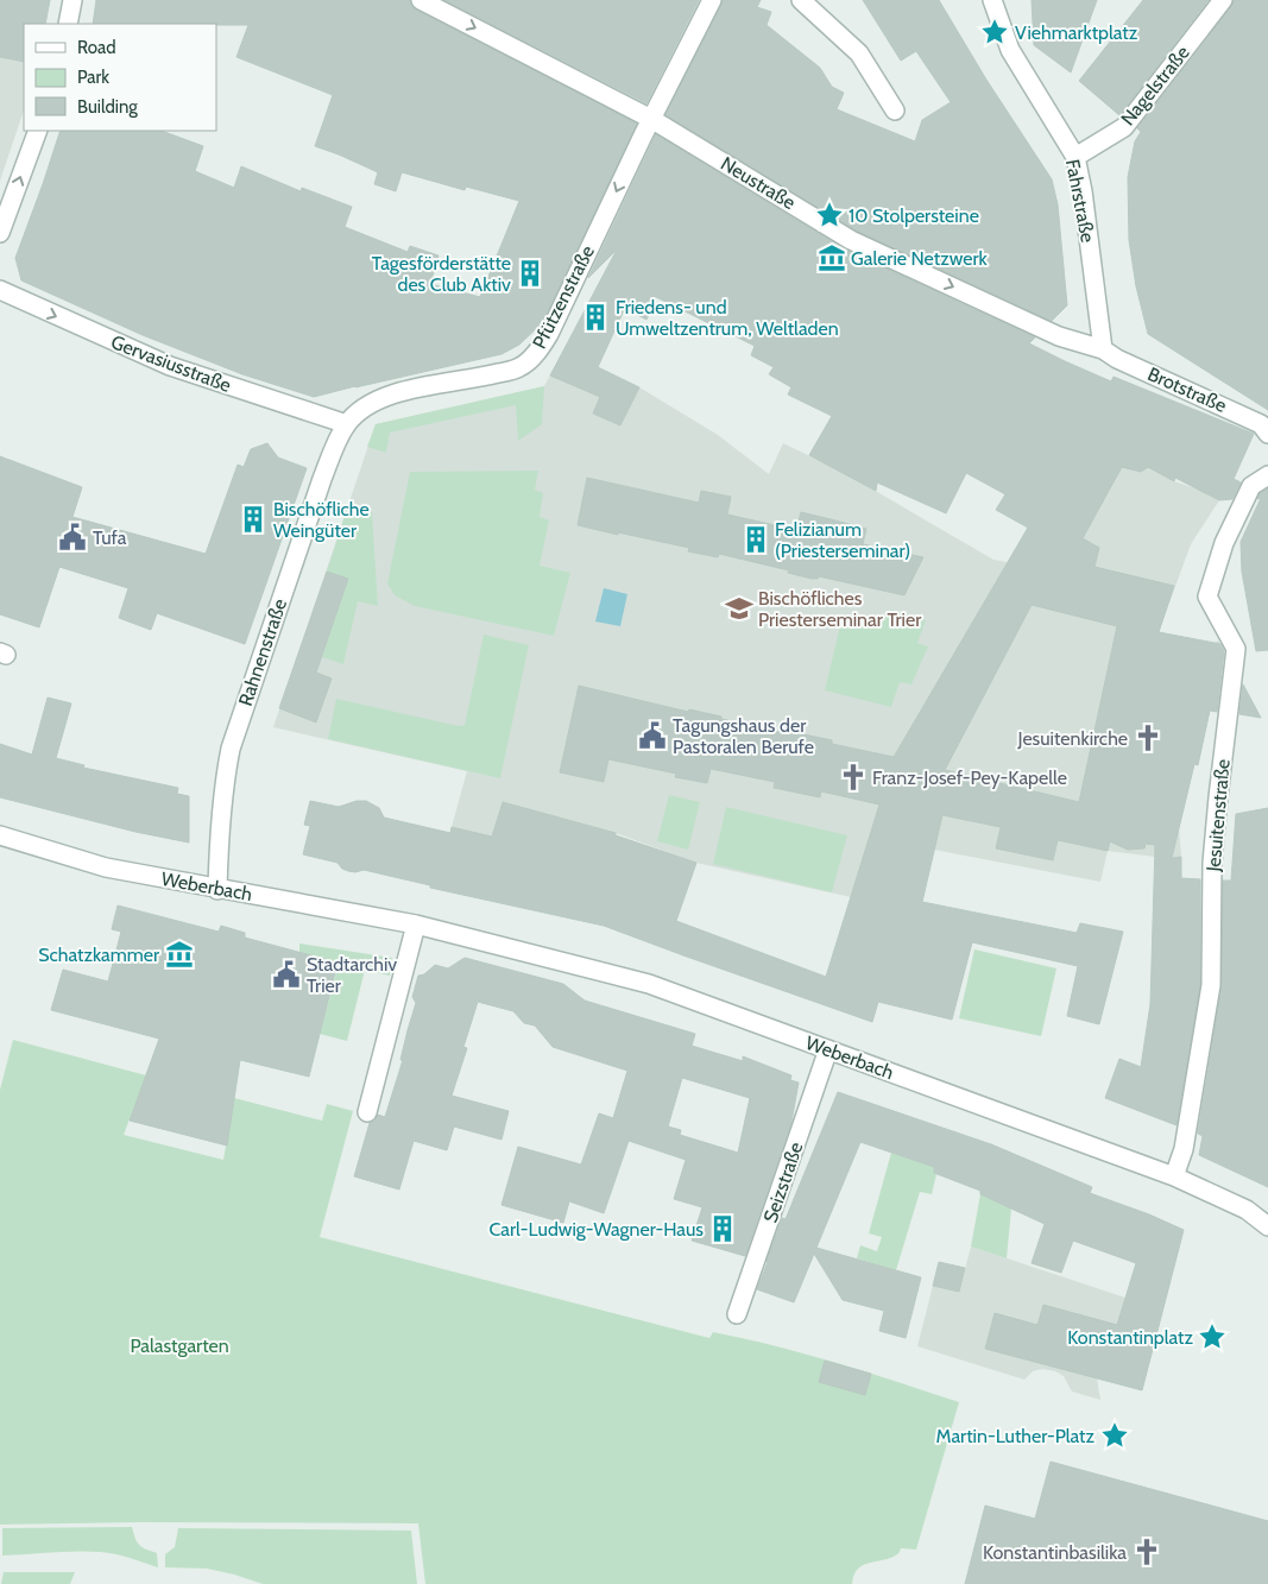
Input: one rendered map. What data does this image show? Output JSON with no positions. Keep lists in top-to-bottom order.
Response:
{
  "streets": {
    "street": [
      "Nagelstraße",
      "Neustraße",
      "Fahrstraße",
      "Pfützenstraße",
      "Gervasiusstraße",
      "Brotstraße",
      "Rahnenstraße",
      "Jesuitenstraße",
      "Weberbach",
      "Seizstraße"
    ]
  },
  "crossings": [
    ["Nagelstraße", "Fahrstraße"],
    ["Neustraße", "Fahrstraße"],
    ["Neustraße", "Pfützenstraße"],
    ["Neustraße", "Brotstraße"],
    ["Fahrstraße", "Brotstraße"],
    ["Pfützenstraße", "Gervasiusstraße"],
    ["Pfützenstraße", "Rahnenstraße"],
    ["Gervasiusstraße", "Rahnenstraße"],
    ["Rahnenstraße", "Weberbach"],
    ["Jesuitenstraße", "Weberbach"],
    ["Weberbach", "Seizstraße"]
  ],
  "one_way": ["Neustraße", "Pfützenstraße", "Gervasiusstraße"],
  "parks": ["Palastgarten"],
  "places": {
    "place": [
      "Viehmarktplatz",
      "10 Stolpersteine",
      "Konstantinplatz",
      "Martin-Luther-Platz"
    ],
    "museum": ["Galerie Netzwerk", "Schatzkammer"],
    "building": [
      "Tagesförderstätte des Club Aktiv",
      "Friedens- und Umweltzentrum, Weltladen",
      "Bischöfliche Weingüter",
      "Felizianum (Priesterseminar)",
      "Carl-Ludwig-Wagner-Haus"
    ],
    "public building": ["Tufa", "Tagungshaus der Pastoralen Berufe", "Stadtarchiv Trier"],
    "school or university": ["Bischöfliches Priesterseminar Trier"],
    "church": ["Jesuitenkirche", "Franz-Josef-Pey-Kapelle", "Konstantinbasilika"]
  },
  "legend": ["Road", "Park", "Building"]
}
